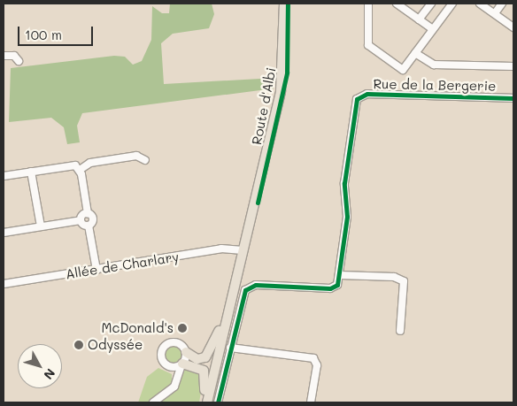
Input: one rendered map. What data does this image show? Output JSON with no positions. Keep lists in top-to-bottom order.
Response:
{
  "streets": {
    "main road": ["Route d'Albi"],
    "street": ["Rue de la Bergerie", "Allée de Charlary"]
  },
  "crossings": [
    ["Route d'Albi", "Allée de Charlary"]
  ],
  "places": ["McDonald's", "Odyssée"],
  "scale_bar": "100 m",
  "north": "bottom right"
}
